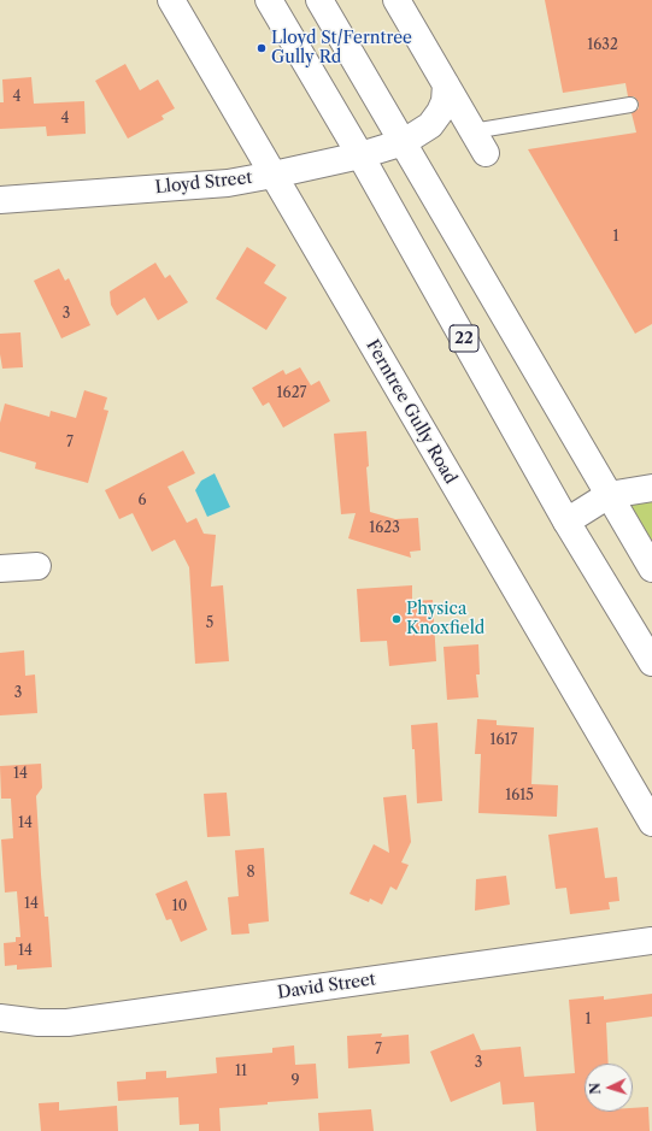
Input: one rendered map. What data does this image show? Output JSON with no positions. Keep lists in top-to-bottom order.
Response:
{
  "streets": {
    "street": [
      "Lloyd Street",
      "22",
      "Ferntree Gully Road",
      "David Street"
    ]
  },
  "crossings": [
    ["Lloyd Street", "22"],
    ["Lloyd Street", "Ferntree Gully Road"]
  ],
  "places": ["Lloyd St/Ferntree Gully Rd", "Physica Knoxfield"],
  "house_numbers": [
    "1632",
    "4",
    "4",
    "1",
    "3",
    "1627",
    "7",
    "6",
    "1623",
    "5",
    "3",
    "1617",
    "14",
    "1615",
    "14",
    "8",
    "14",
    "10",
    "14",
    "1",
    "7",
    "3",
    "11",
    "9"
  ],
  "north": "left"
}
